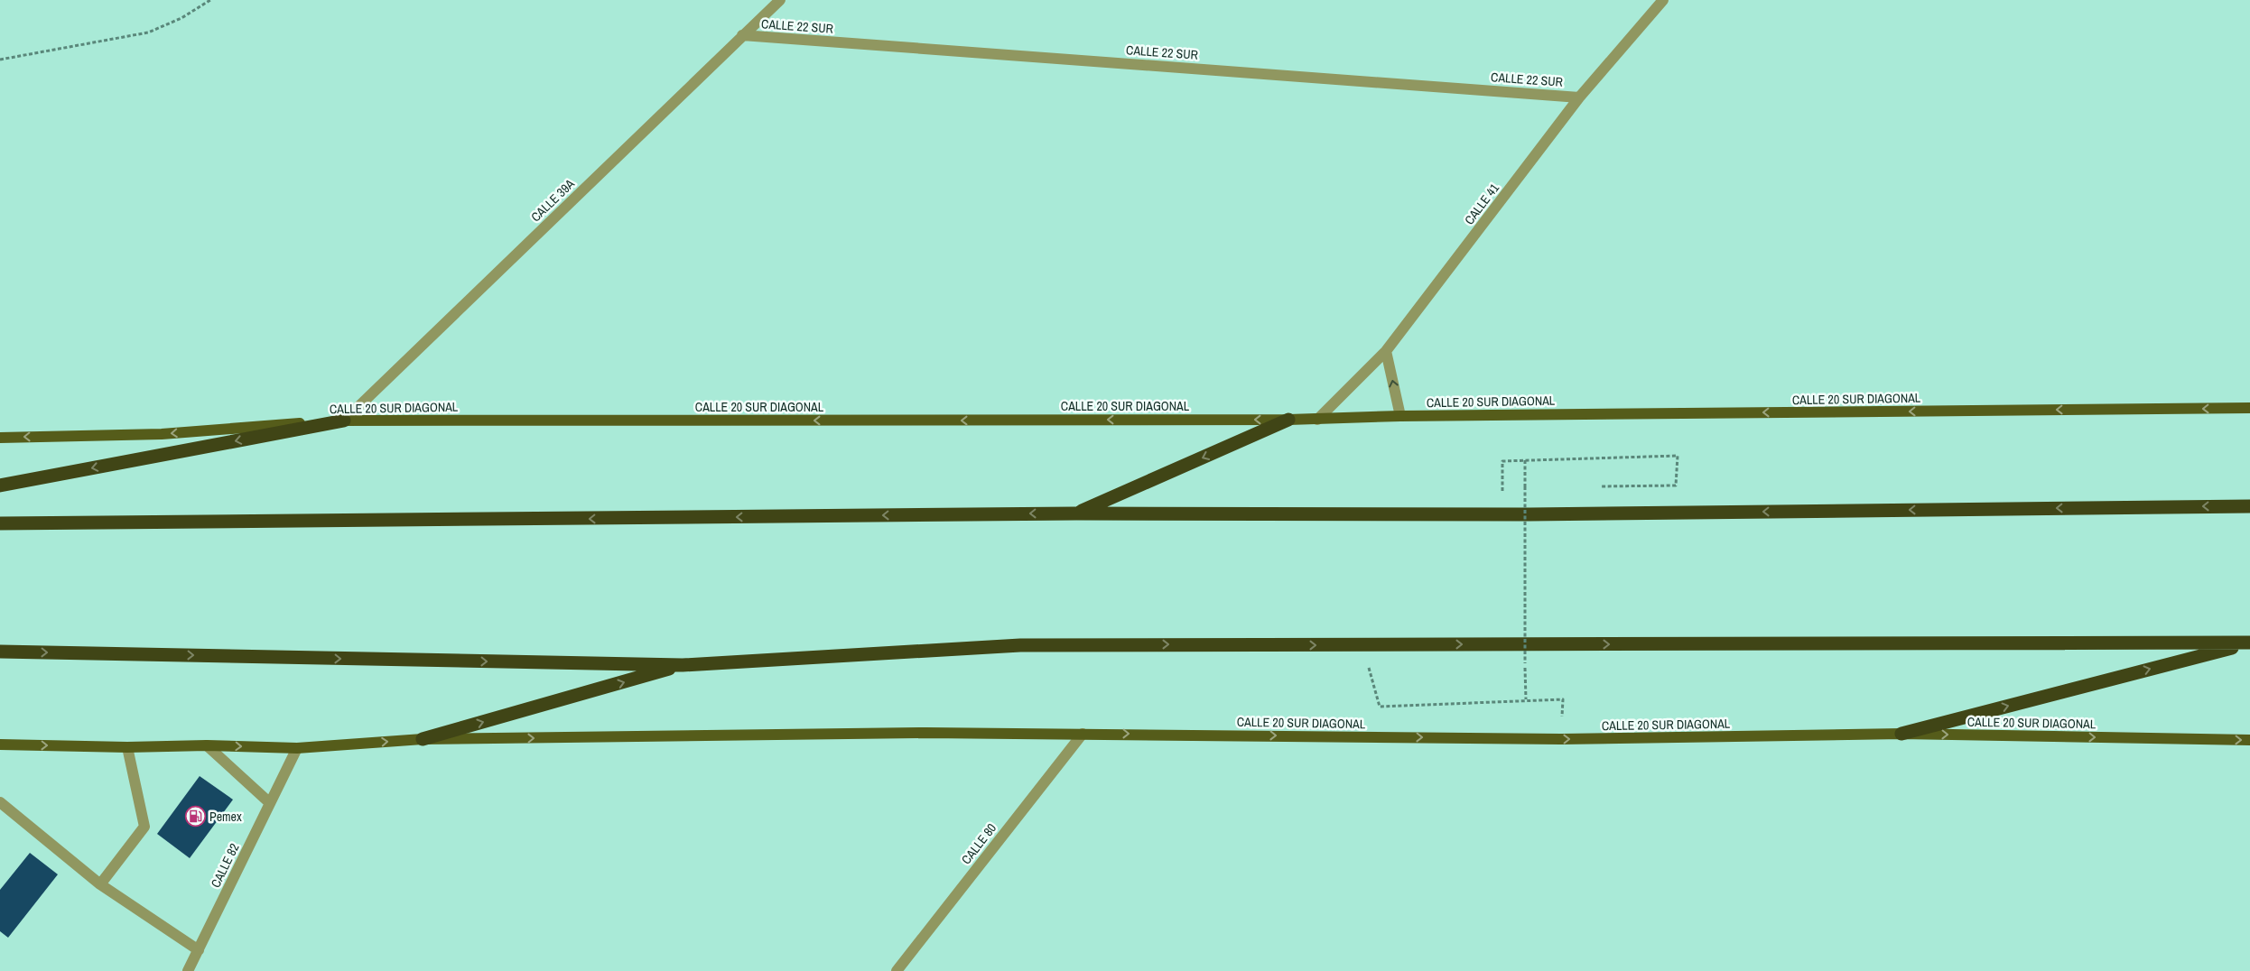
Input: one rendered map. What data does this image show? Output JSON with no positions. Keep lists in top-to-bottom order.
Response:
{
  "streets": {
    "main road": ["CALLE 20 SUR DIAGONAL"],
    "street": [
      "CALLE 22 SUR",
      "CALLE 39A",
      "CALLE 41",
      "CALLE 80",
      "CALLE 82"
    ]
  },
  "crossings": [
    ["CALLE 22 SUR", "CALLE 39A"],
    ["CALLE 22 SUR", "CALLE 41"],
    ["CALLE 39A", "CALLE 20 SUR DIAGONAL"],
    ["CALLE 41", "CALLE 20 SUR DIAGONAL"],
    ["CALLE 20 SUR DIAGONAL", "CALLE 80"],
    ["CALLE 20 SUR DIAGONAL", "CALLE 82"]
  ],
  "places": {
    "fuel station": ["Pemex"]
  }
}
